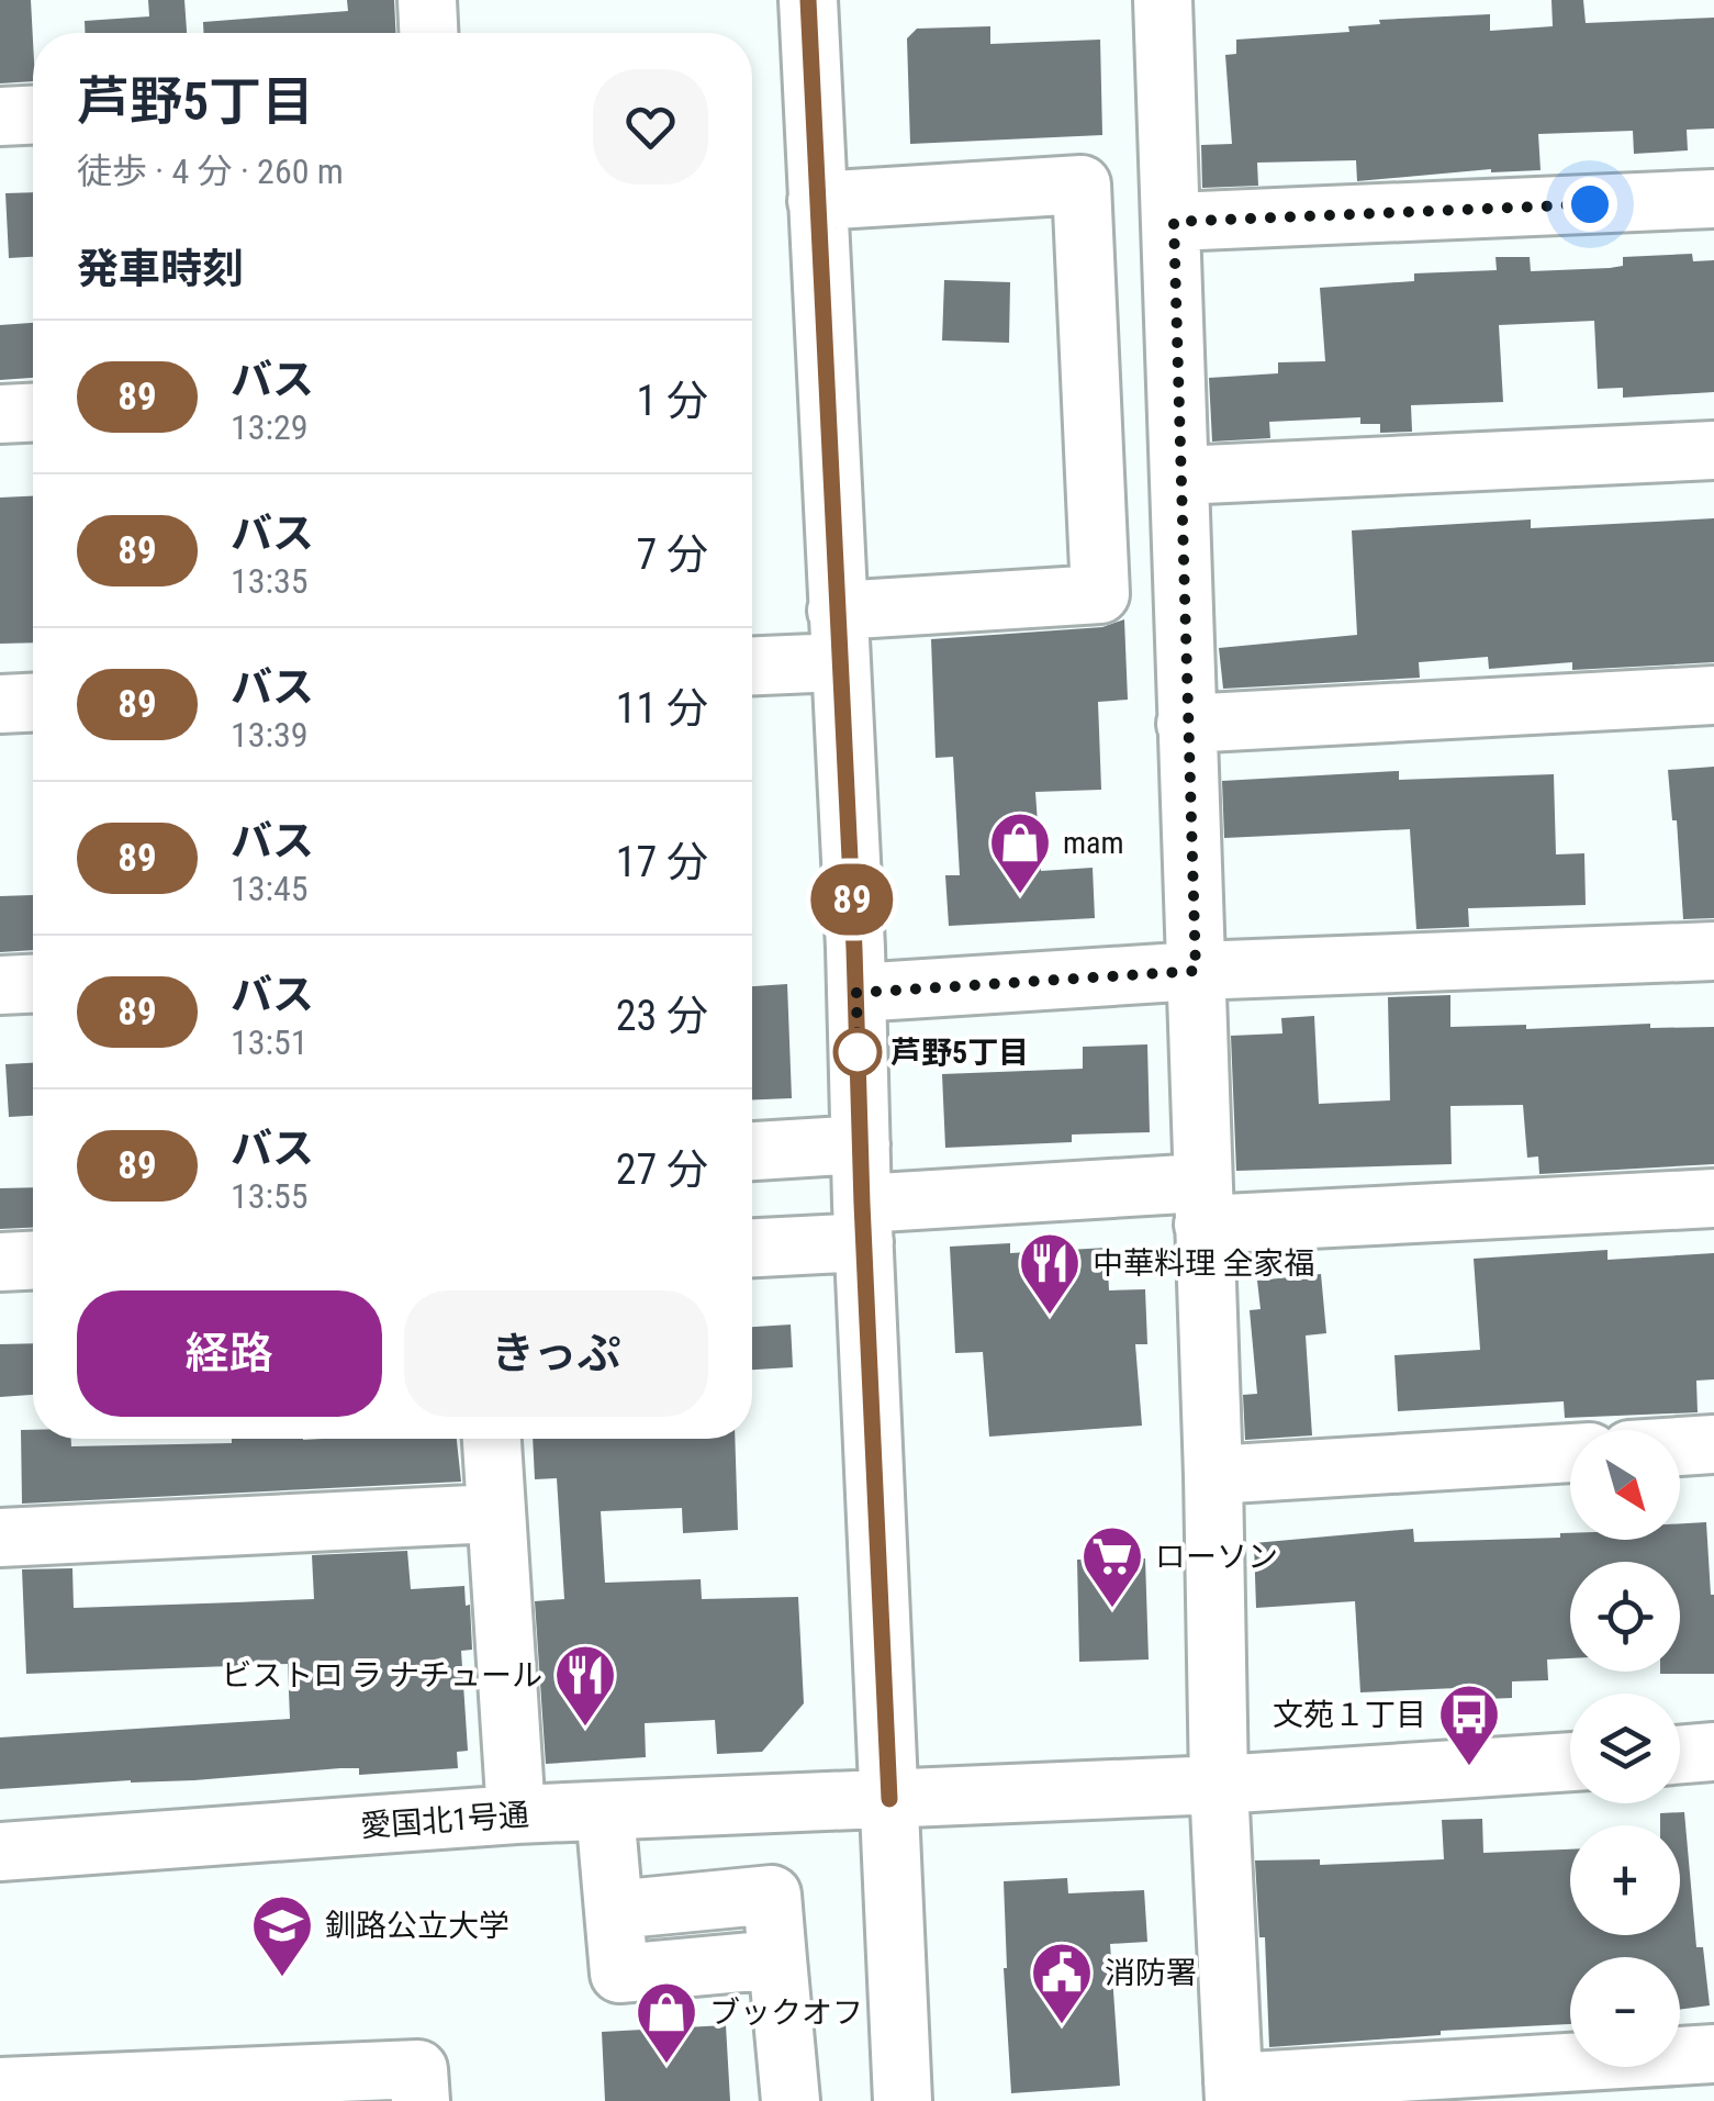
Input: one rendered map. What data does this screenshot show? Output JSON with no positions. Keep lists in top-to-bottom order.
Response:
{
  "streets": {
    "street": ["愛国北1号通"]
  },
  "places": {
    "shop": ["mam", "ブックオフ"],
    "other": ["芦野5丁目"],
    "restaurant": ["中華料理 全家福", "ビストロ ラ ナチュール"],
    "supermarket": ["ローソン"],
    "bus stop": ["文苑１丁目"],
    "school or university": ["釧路公立大学"],
    "public building": ["消防署"]
  },
  "lines": ["bus line 89"],
  "north": "bottom right",
  "page": {
    "on_map": "89",
    "heading": [
      ["芦野5丁目", "徒歩 · 4 分 · 260 m"],
      "発車時刻"
    ],
    "list": [
      {
        "mark": "89",
        "name": "バス",
        "note": "13:29",
        "value": "1 分"
      },
      {
        "mark": "89",
        "name": "バス",
        "note": "13:35",
        "value": "7 分"
      },
      {
        "mark": "89",
        "name": "バス",
        "note": "13:39",
        "value": "11 分"
      },
      {
        "mark": "89",
        "name": "バス",
        "note": "13:45",
        "value": "17 分"
      },
      {
        "mark": "89",
        "name": "バス",
        "note": "13:51",
        "value": "23 分"
      },
      {
        "mark": "89",
        "name": "バス",
        "note": "13:55",
        "value": "27 分"
      }
    ],
    "buttons": ["経路", "きっぷ"],
    "map_buttons": ["+", "−"]
  }
}
